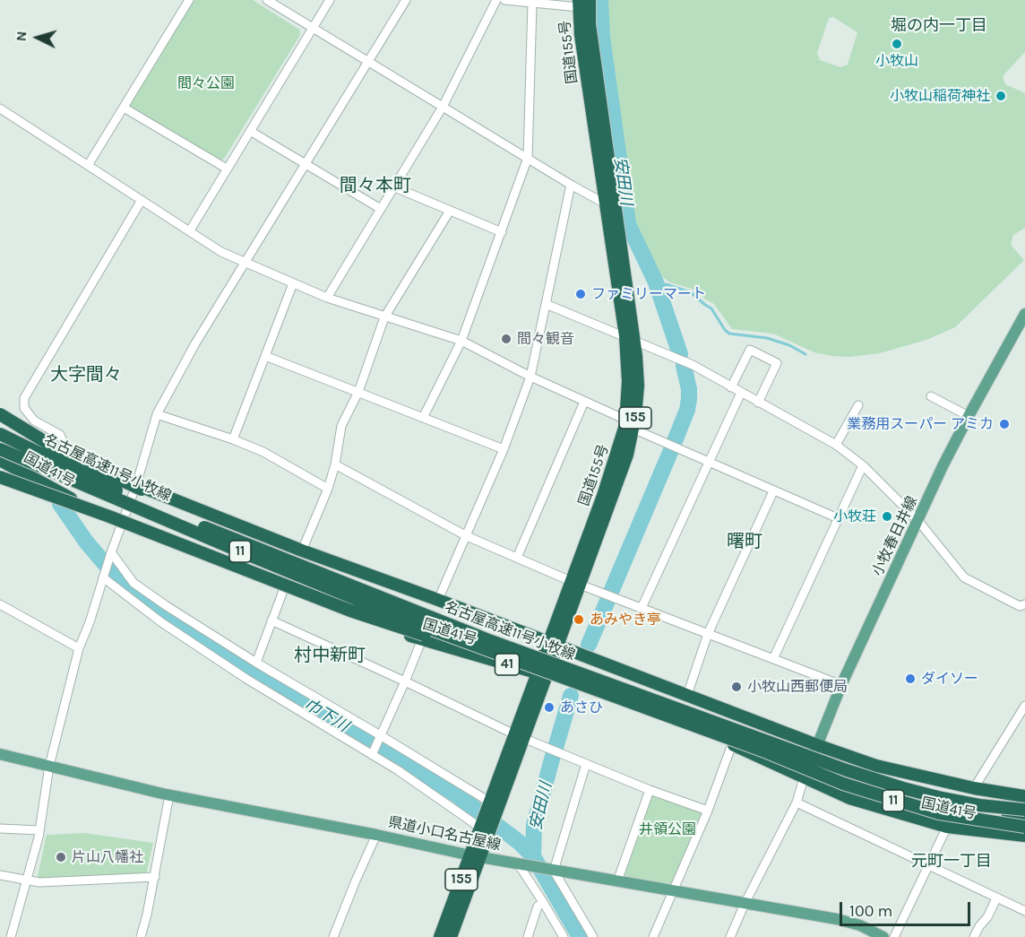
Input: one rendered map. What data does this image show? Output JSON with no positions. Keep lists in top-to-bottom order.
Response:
{
  "streets": {
    "highway": [
      "国道155号",
      "155",
      "名古屋高速11号小牧線",
      "国道41号",
      "11",
      "41"
    ],
    "main road": ["小牧春日井線", "県道小口名古屋線"]
  },
  "crossings": [
    ["国道155号", "国道41号"],
    ["国道155号", "県道小口名古屋線"],
    ["名古屋高速11号小牧線", "11"],
    ["国道41号", "小牧春日井線"]
  ],
  "districts": [
    "堀の内一丁目",
    "間々本町",
    "大字間々",
    "曙町",
    "村中新町",
    "元町一丁目"
  ],
  "water": ["安田川", "巾下川"],
  "parks": ["間々公園", "井領公園"],
  "places": [
    "小牧山",
    "小牧山稲荷神社",
    "ファミリーマート",
    "間々観音",
    "業務用スーパー アミカ",
    "小牧荘",
    "あみやき亭",
    "ダイソー",
    "小牧山西郵便局",
    "あさひ",
    "片山八幡社"
  ],
  "scale_bar": "100 m",
  "north": "left"
}
